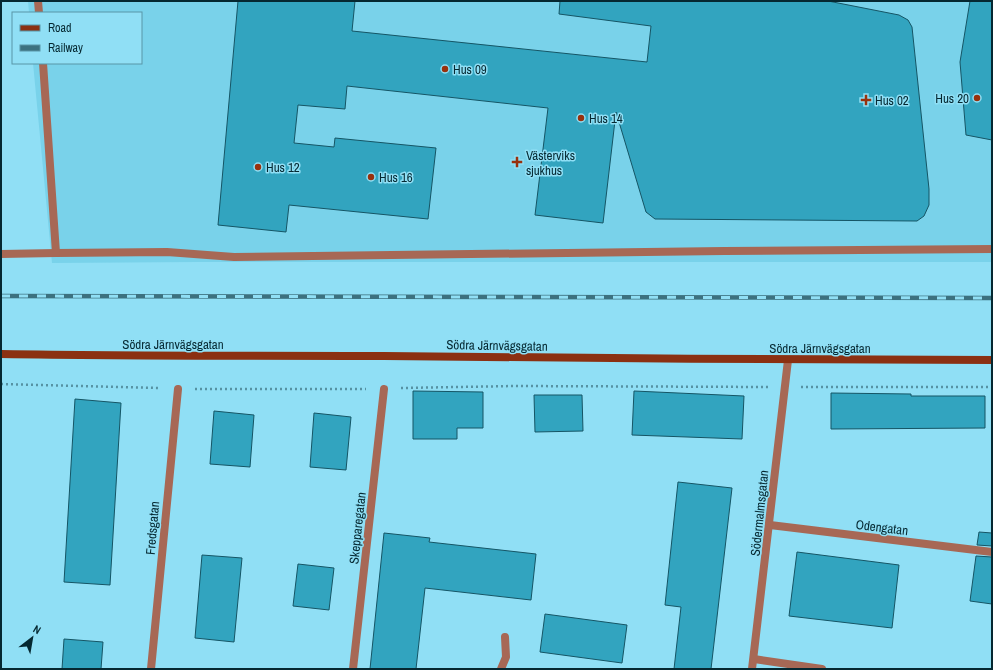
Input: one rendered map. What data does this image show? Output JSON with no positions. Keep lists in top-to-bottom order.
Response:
{
  "streets": {
    "street": [
      "Södra Järnvägsgatan",
      "Södermalmsgatan",
      "Odengatan",
      "Fredsgatan",
      "Skepparegatan"
    ]
  },
  "crossings": [
    ["Södra Järnvägsgatan", "Södermalmsgatan"],
    ["Södermalmsgatan", "Odengatan"]
  ],
  "places": {
    "other": [
      "Hus 09",
      "Hus 20",
      "Hus 14",
      "Hus 12",
      "Hus 16"
    ],
    "health": ["Hus 02", "Västerviks sjukhus"]
  },
  "legend": ["Road", "Railway"],
  "north": "top right"
}
